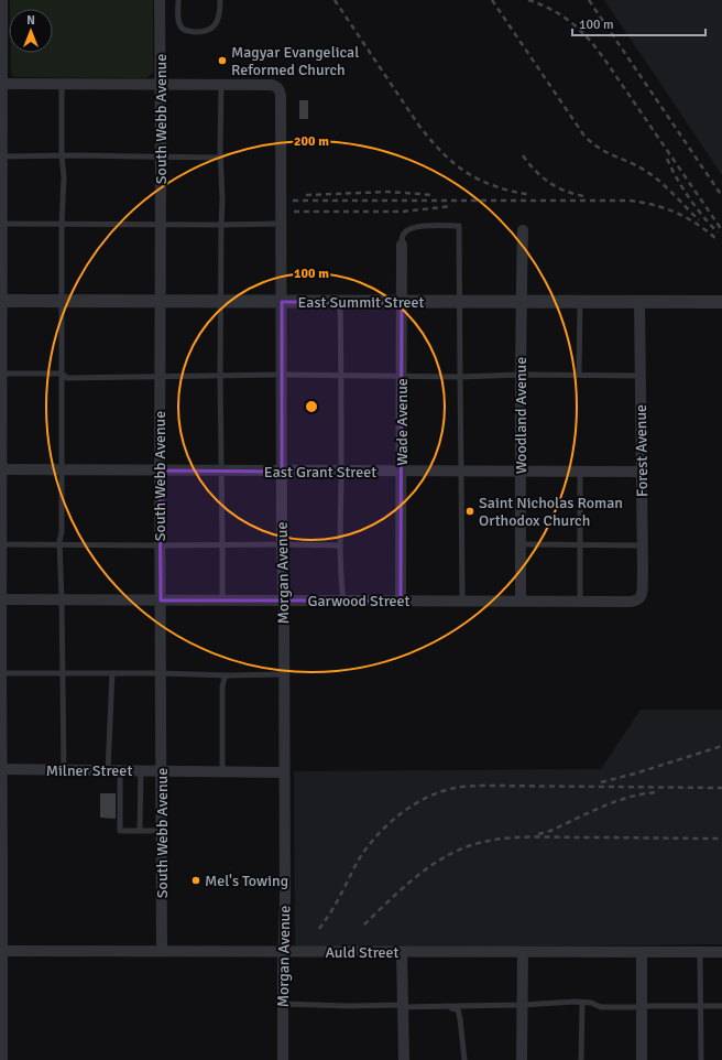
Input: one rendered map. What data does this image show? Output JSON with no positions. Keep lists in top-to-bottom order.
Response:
{
  "streets": {
    "street": [
      "South Webb Avenue",
      "East Summit Street",
      "Woodland Avenue",
      "Wade Avenue",
      "Forest Avenue",
      "East Grant Street",
      "Morgan Avenue",
      "Garwood Street",
      "Milner Street",
      "Auld Street"
    ]
  },
  "crossings": [
    ["South Webb Avenue", "East Summit Street"],
    ["South Webb Avenue", "East Grant Street"],
    ["South Webb Avenue", "Garwood Street"],
    ["South Webb Avenue", "Milner Street"],
    ["South Webb Avenue", "Auld Street"],
    ["East Summit Street", "Woodland Avenue"],
    ["East Summit Street", "Wade Avenue"],
    ["East Summit Street", "Forest Avenue"],
    ["East Summit Street", "Morgan Avenue"],
    ["Woodland Avenue", "East Grant Street"],
    ["Woodland Avenue", "Garwood Street"],
    ["Wade Avenue", "East Grant Street"],
    ["Wade Avenue", "Garwood Street"],
    ["Forest Avenue", "East Grant Street"],
    ["Forest Avenue", "Garwood Street"],
    ["East Grant Street", "Morgan Avenue"],
    ["Morgan Avenue", "Garwood Street"],
    ["Morgan Avenue", "Milner Street"],
    ["Morgan Avenue", "Auld Street"]
  ],
  "places": ["Magyar Evangelical Reformed Church", "Saint Nicholas Roman Orthodox Church", "Mel's Towing"],
  "scale_bar": "100 m",
  "north": "top",
  "rings": ["200 m", "100 m"]
}
